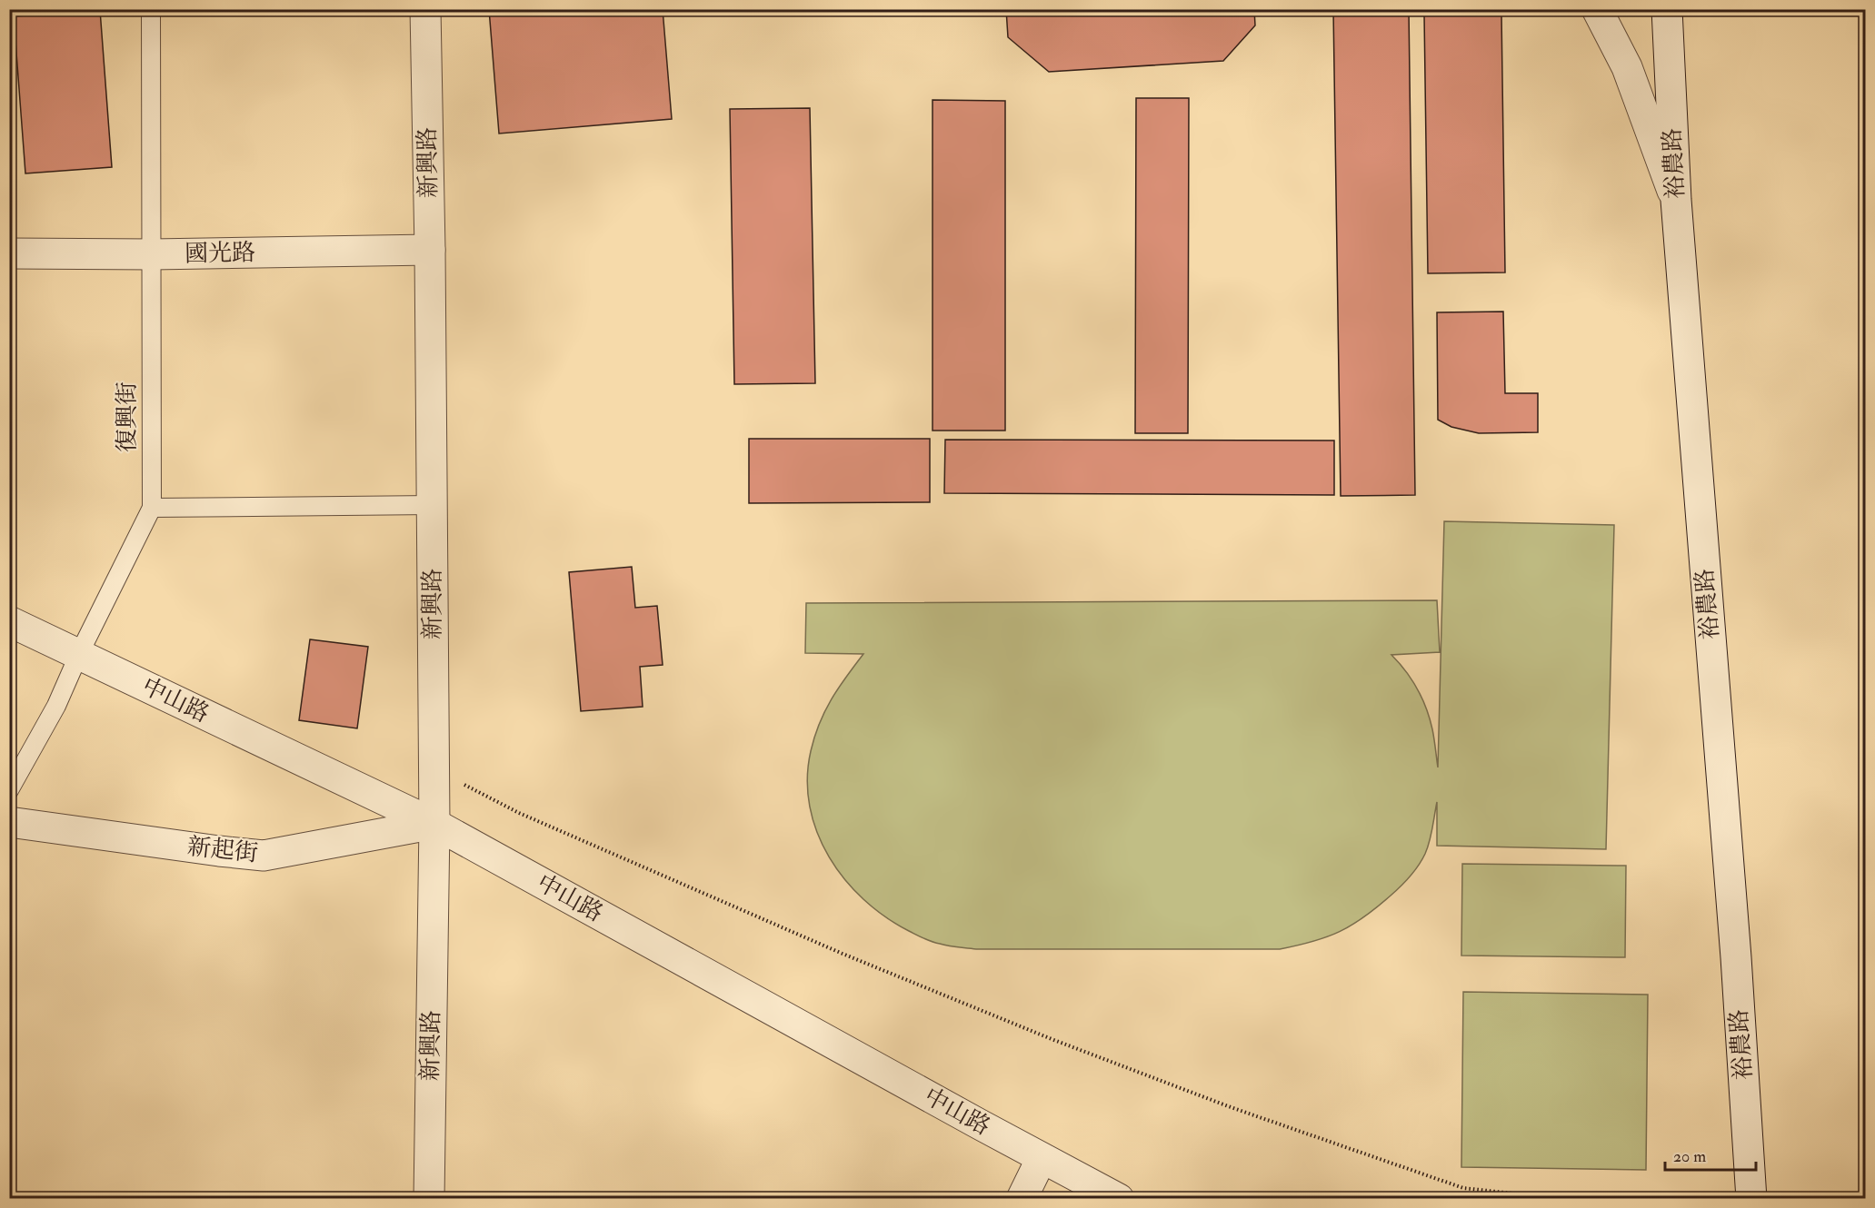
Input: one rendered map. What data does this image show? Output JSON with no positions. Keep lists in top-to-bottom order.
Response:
{
  "streets": {
    "street": [
      "新興路",
      "裕農路",
      "國光路",
      "中山路",
      "新起街"
    ],
    "lane": ["復興街"]
  },
  "crossings": [
    ["新興路", "國光路"],
    ["新興路", "中山路"],
    ["新興路", "新起街"],
    ["國光路", "復興街"],
    ["復興街", "中山路"],
    ["中山路", "新起街"]
  ],
  "scale_bar": "20 m"
}
